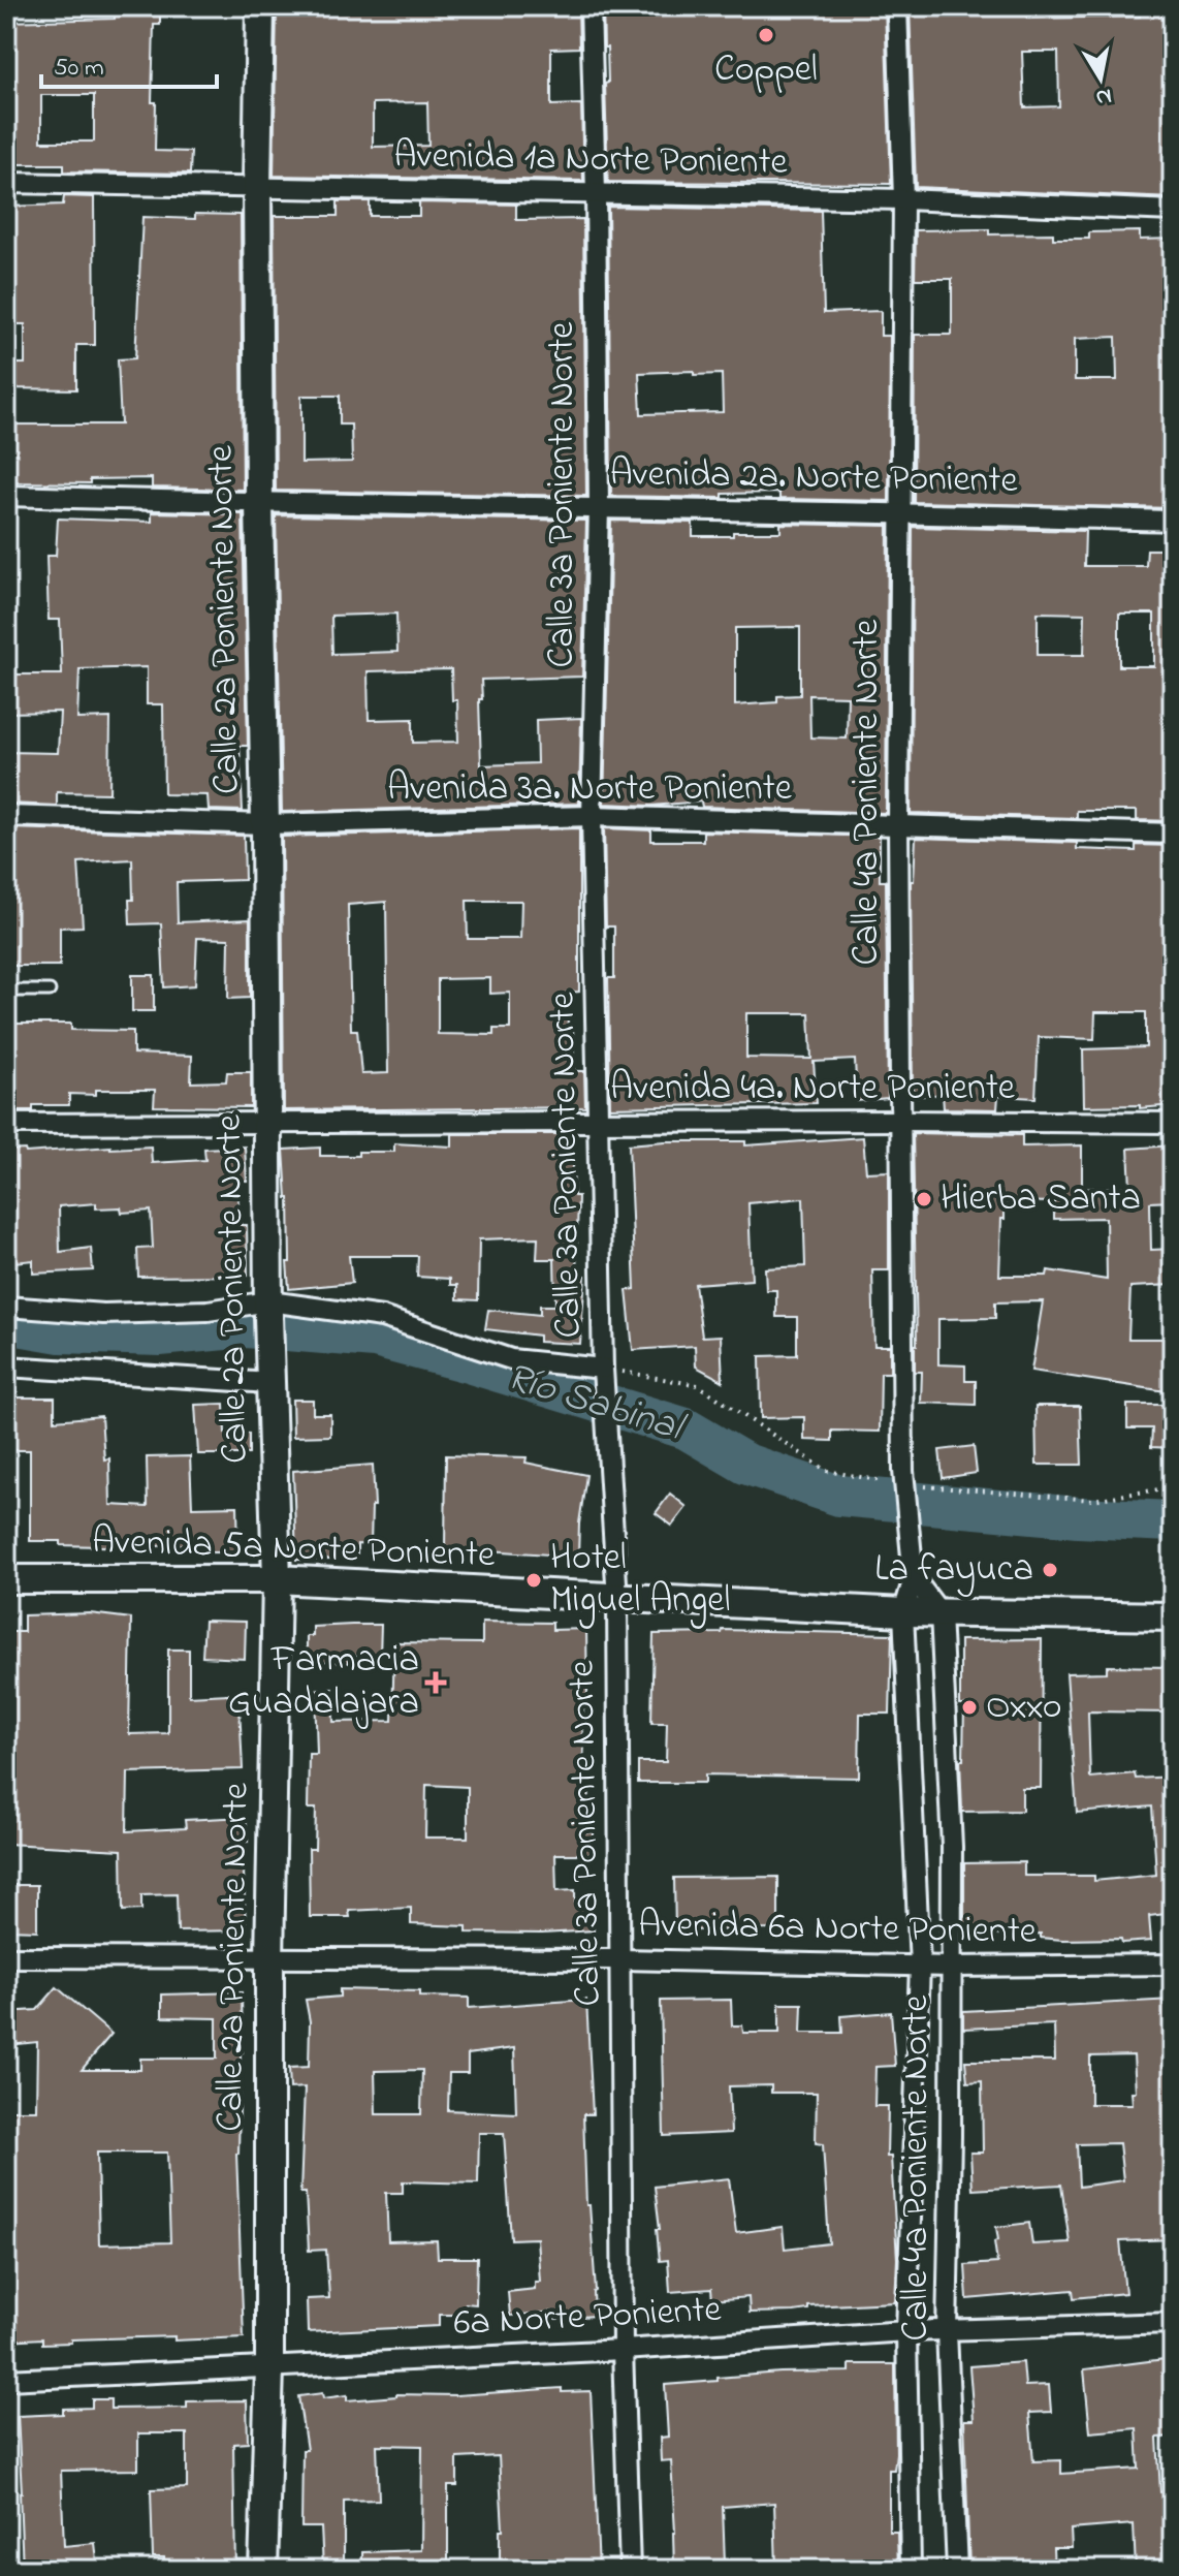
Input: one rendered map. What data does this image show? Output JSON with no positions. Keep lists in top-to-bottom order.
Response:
{
  "streets": {
    "street": [
      "Avenida 1a Norte Poniente",
      "Avenida 2a. Norte Poniente",
      "Calle 3a Poniente Norte",
      "Calle 2a Poniente Norte",
      "Avenida 3a. Norte Poniente",
      "Calle 4a Poniente Norte",
      "Avenida 4a. Norte Poniente",
      "Avenida 5a Norte Poniente",
      "Avenida 6a Norte Poniente",
      "6a Norte Poniente"
    ]
  },
  "crossings": [
    ["Avenida 1a Norte Poniente", "Calle 3a Poniente Norte"],
    ["Avenida 1a Norte Poniente", "Calle 2a Poniente Norte"],
    ["Avenida 1a Norte Poniente", "Calle 4a Poniente Norte"],
    ["Avenida 2a. Norte Poniente", "Calle 3a Poniente Norte"],
    ["Avenida 2a. Norte Poniente", "Calle 2a Poniente Norte"],
    ["Avenida 2a. Norte Poniente", "Calle 4a Poniente Norte"],
    ["Calle 3a Poniente Norte", "Avenida 3a. Norte Poniente"],
    ["Calle 3a Poniente Norte", "Avenida 4a. Norte Poniente"],
    ["Calle 3a Poniente Norte", "Avenida 5a Norte Poniente"],
    ["Calle 3a Poniente Norte", "Avenida 6a Norte Poniente"],
    ["Calle 3a Poniente Norte", "6a Norte Poniente"],
    ["Calle 2a Poniente Norte", "Avenida 3a. Norte Poniente"],
    ["Calle 2a Poniente Norte", "Avenida 4a. Norte Poniente"],
    ["Calle 2a Poniente Norte", "Avenida 5a Norte Poniente"],
    ["Calle 2a Poniente Norte", "Avenida 6a Norte Poniente"],
    ["Calle 2a Poniente Norte", "6a Norte Poniente"],
    ["Avenida 3a. Norte Poniente", "Calle 4a Poniente Norte"],
    ["Calle 4a Poniente Norte", "Avenida 4a. Norte Poniente"],
    ["Calle 4a Poniente Norte", "Avenida 5a Norte Poniente"],
    ["Calle 4a Poniente Norte", "Avenida 6a Norte Poniente"],
    ["Calle 4a Poniente Norte", "6a Norte Poniente"]
  ],
  "water": ["Río Sabinal"],
  "places": {
    "other": [
      "Coppel",
      "Hierba Santa",
      "La fayuca",
      "Hotel Miguel Angel",
      "Oxxo"
    ],
    "health": ["Farmacia Guadalajara"]
  },
  "scale_bar": "50 m",
  "north": "bottom"
}
